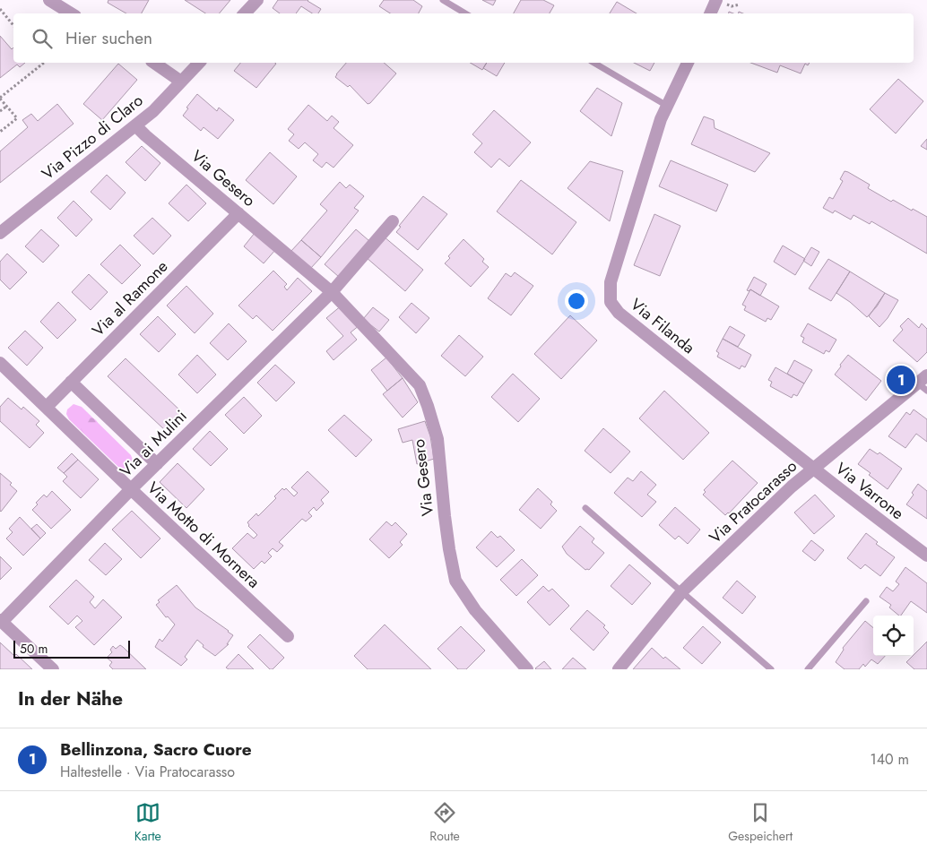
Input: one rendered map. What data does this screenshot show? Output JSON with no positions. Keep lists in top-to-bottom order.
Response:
{
  "streets": {
    "street": [
      "Via Pizzo di Claro",
      "Via Gesero",
      "Via al Ramone",
      "Via Filanda",
      "Via ai Mulini",
      "Via Varrone",
      "Via Pratocarasso",
      "Via Motto di Mornera"
    ]
  },
  "crossings": [
    ["Via Pizzo di Claro", "Via Gesero"],
    ["Via Gesero", "Via al Ramone"],
    ["Via Gesero", "Via ai Mulini"],
    ["Via al Ramone", "Via Motto di Mornera"],
    ["Via Filanda", "Via Varrone"],
    ["Via Filanda", "Via Pratocarasso"],
    ["Via ai Mulini", "Via Motto di Mornera"],
    ["Via Varrone", "Via Pratocarasso"]
  ],
  "scale_bar": "50 m",
  "page": {
    "search": "Hier suchen",
    "pins": "1",
    "scale": "50 m",
    "heading": "In der Nähe",
    "list": [
      {
        "mark": "1",
        "name": "Bellinzona, Sacro Cuore",
        "note": "Haltestelle · Via Pratocarasso",
        "value": "140 m"
      }
    ],
    "nav": ["Karte", "Route", "Gespeichert"]
  }
}
